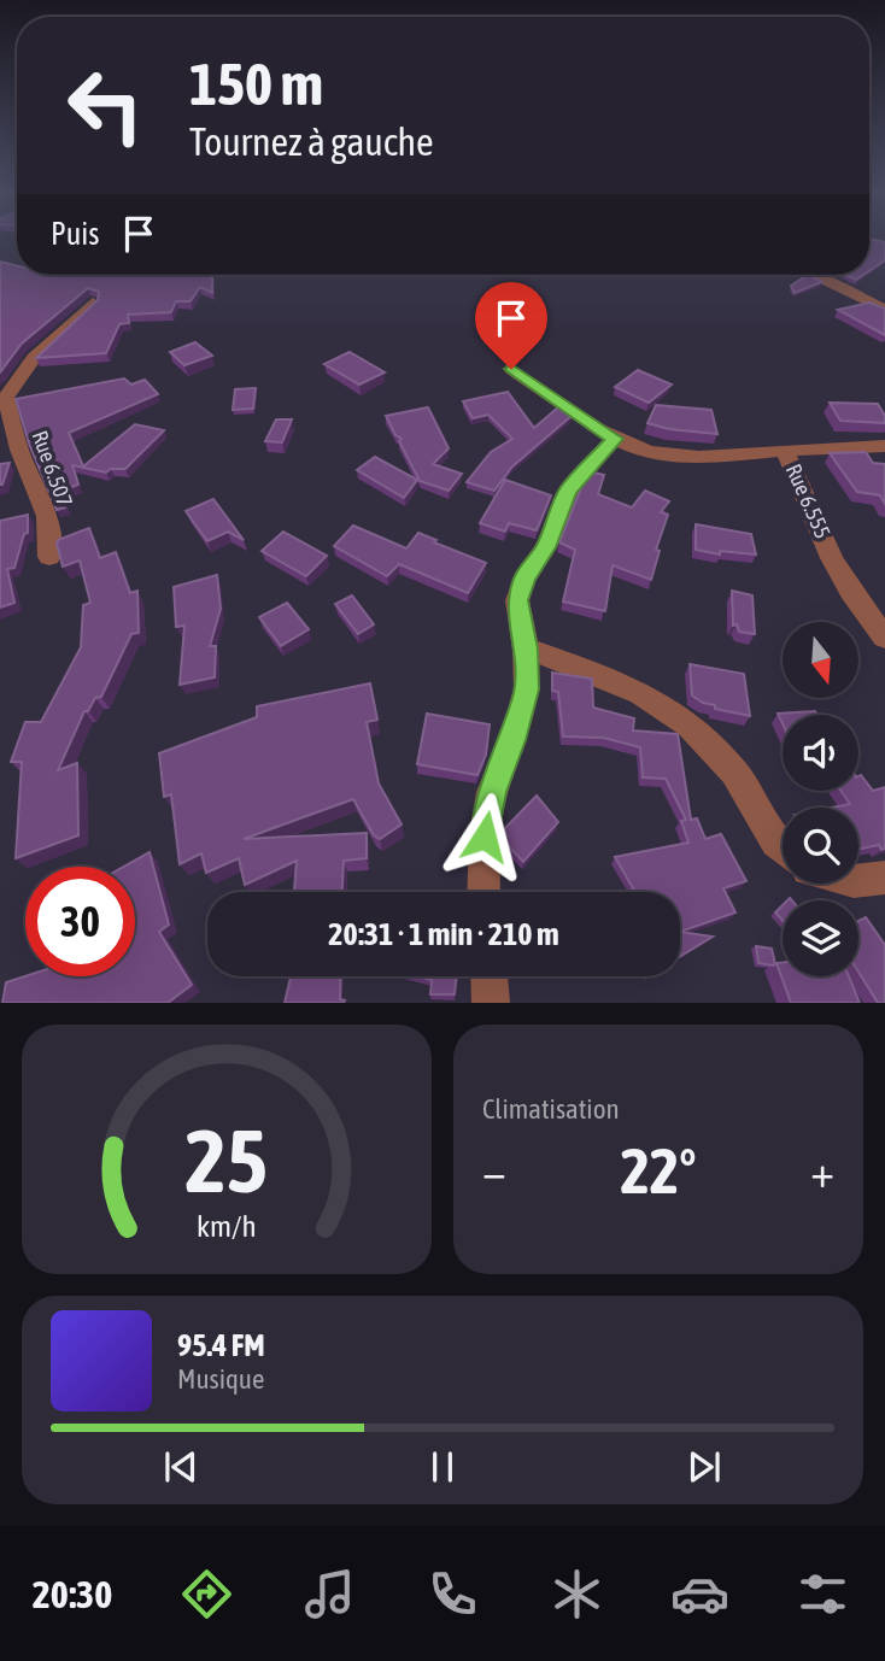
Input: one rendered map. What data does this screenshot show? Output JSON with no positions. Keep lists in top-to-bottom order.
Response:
{
  "streets": {
    "street": ["Rue 6.507", "Rue 6.555"]
  },
  "north": "bottom",
  "page": {
    "turn": ["150 m", "Tournez à gauche"],
    "then": "Puis",
    "limit": "30",
    "trip": "20:31 · 1 min · 210 m",
    "tile": "Climatisation",
    "heat": ["−", "22°", "+"],
    "song": ["95.4 FM", "Musique"],
    "tabs": "20:30",
    "gauge": ["25", "km/h"]
  }
}
